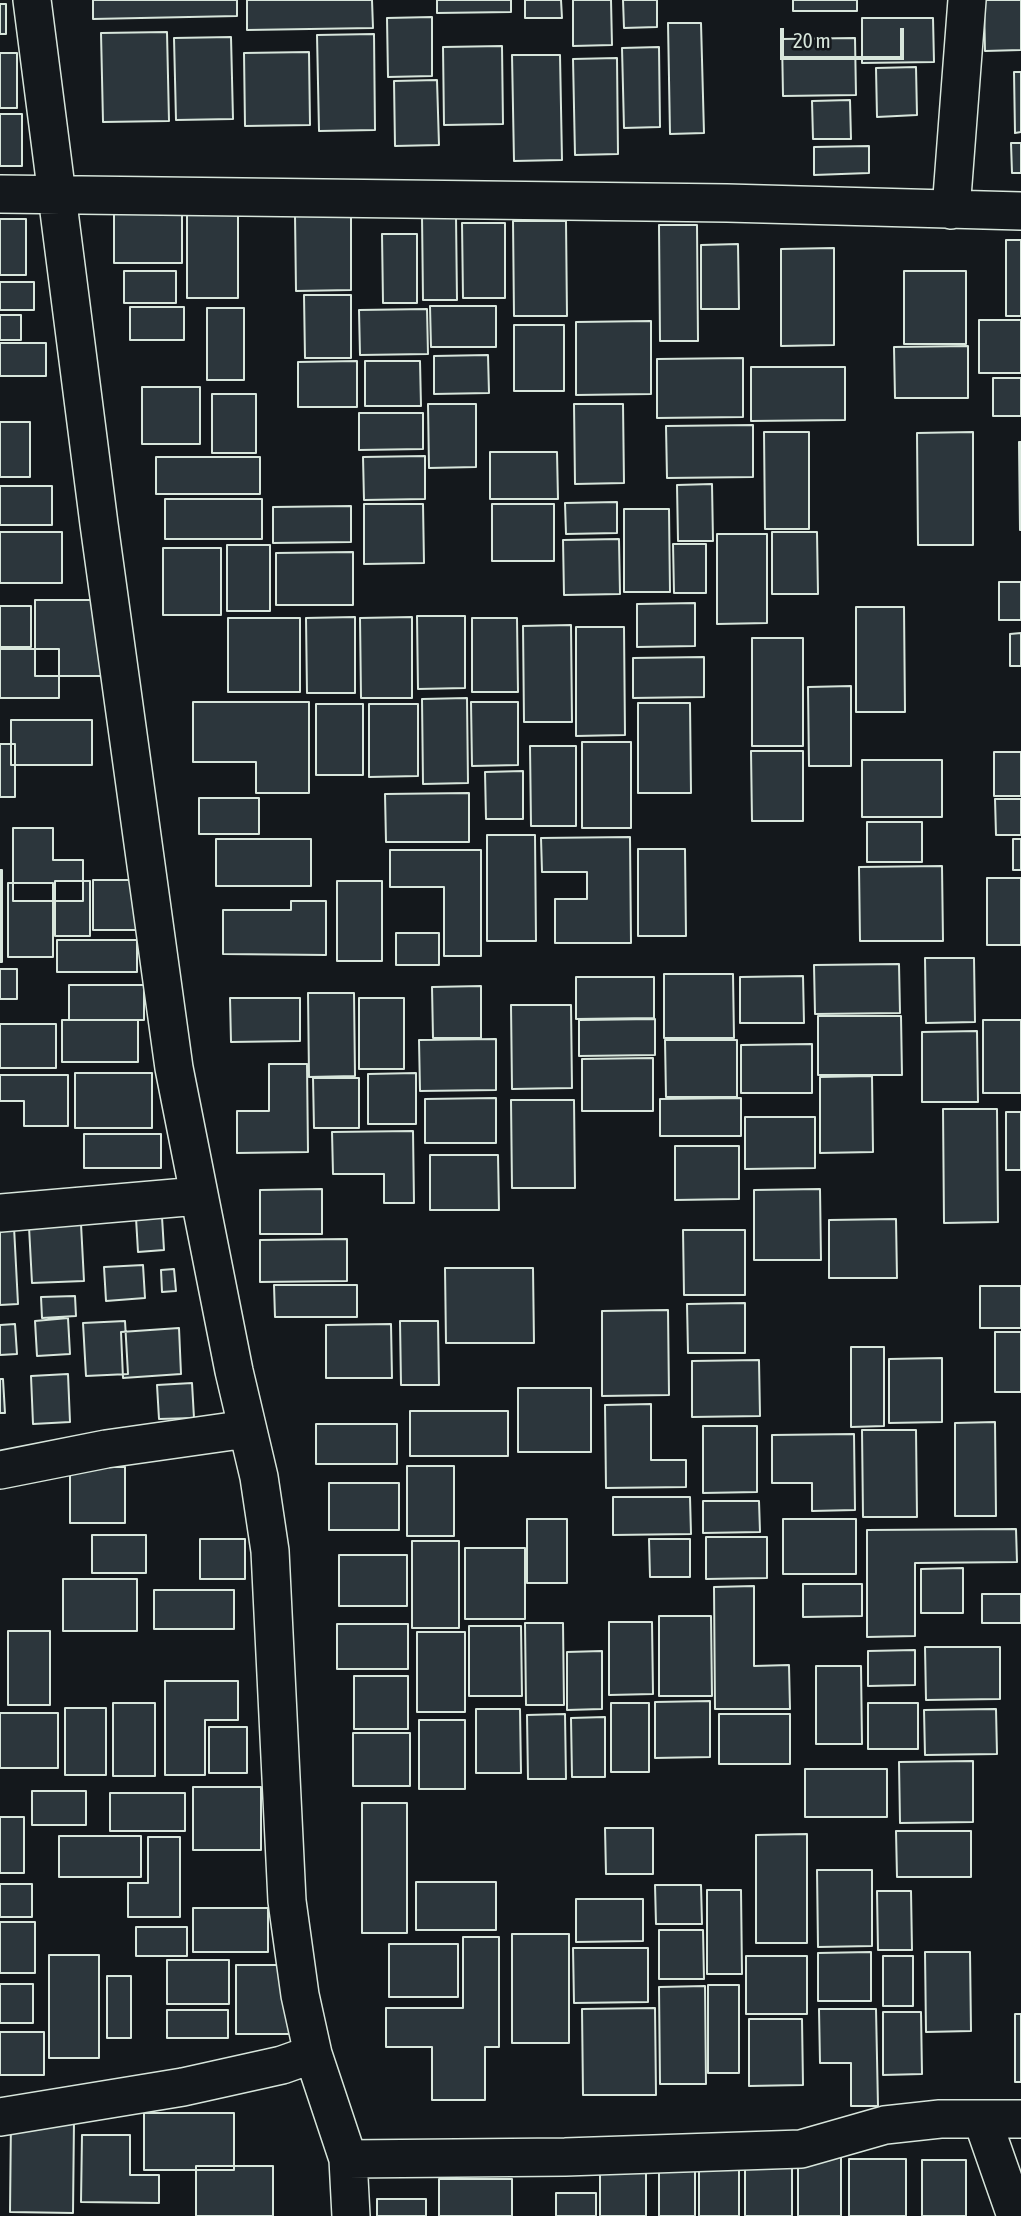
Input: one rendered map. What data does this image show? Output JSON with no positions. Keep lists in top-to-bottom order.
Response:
{
  "scale_bar": "20 m"
}
